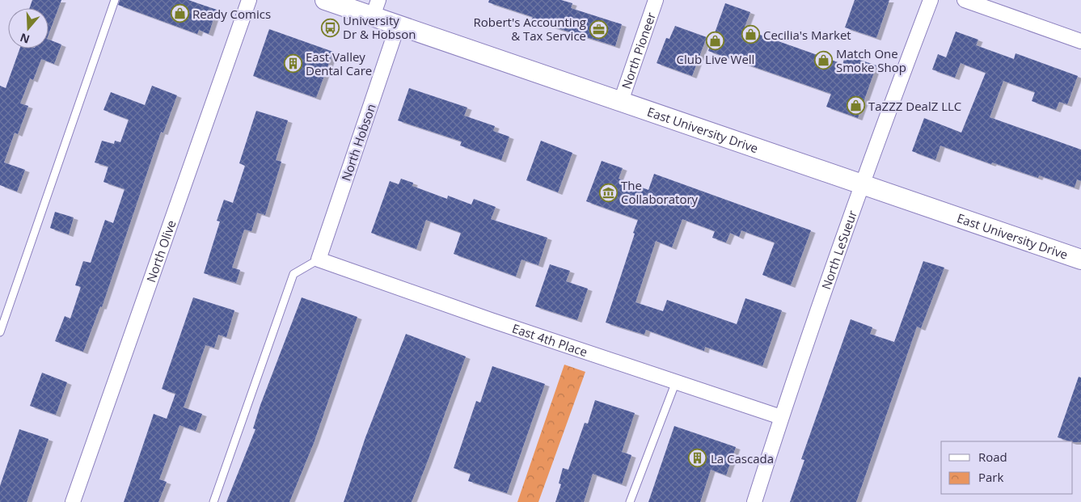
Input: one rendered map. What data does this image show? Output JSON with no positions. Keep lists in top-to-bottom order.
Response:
{
  "streets": {
    "main road": ["East University Drive"],
    "street": [
      "North Pioneer",
      "North Hobson",
      "North LeSueur",
      "North Olive",
      "East 4th Place"
    ]
  },
  "crossings": [
    ["North Pioneer", "East University Drive"],
    ["East University Drive", "North Hobson"],
    ["East University Drive", "North LeSueur"],
    ["North Hobson", "East 4th Place"],
    ["North LeSueur", "East 4th Place"]
  ],
  "places": {
    "shop": [
      "Ready Comics",
      "Cecilia's Market",
      "Club Live Well",
      "Match One Smoke Shop",
      "TaZZZ DealZ LLC"
    ],
    "bus stop": ["University Dr & Hobson"],
    "office": ["Robert's Accounting & Tax Service"],
    "building": ["East Valley Dental Care", "La Cascada"],
    "museum": ["The Collaboratory"]
  },
  "legend": ["Road", "Park"],
  "north": "bottom"
}
